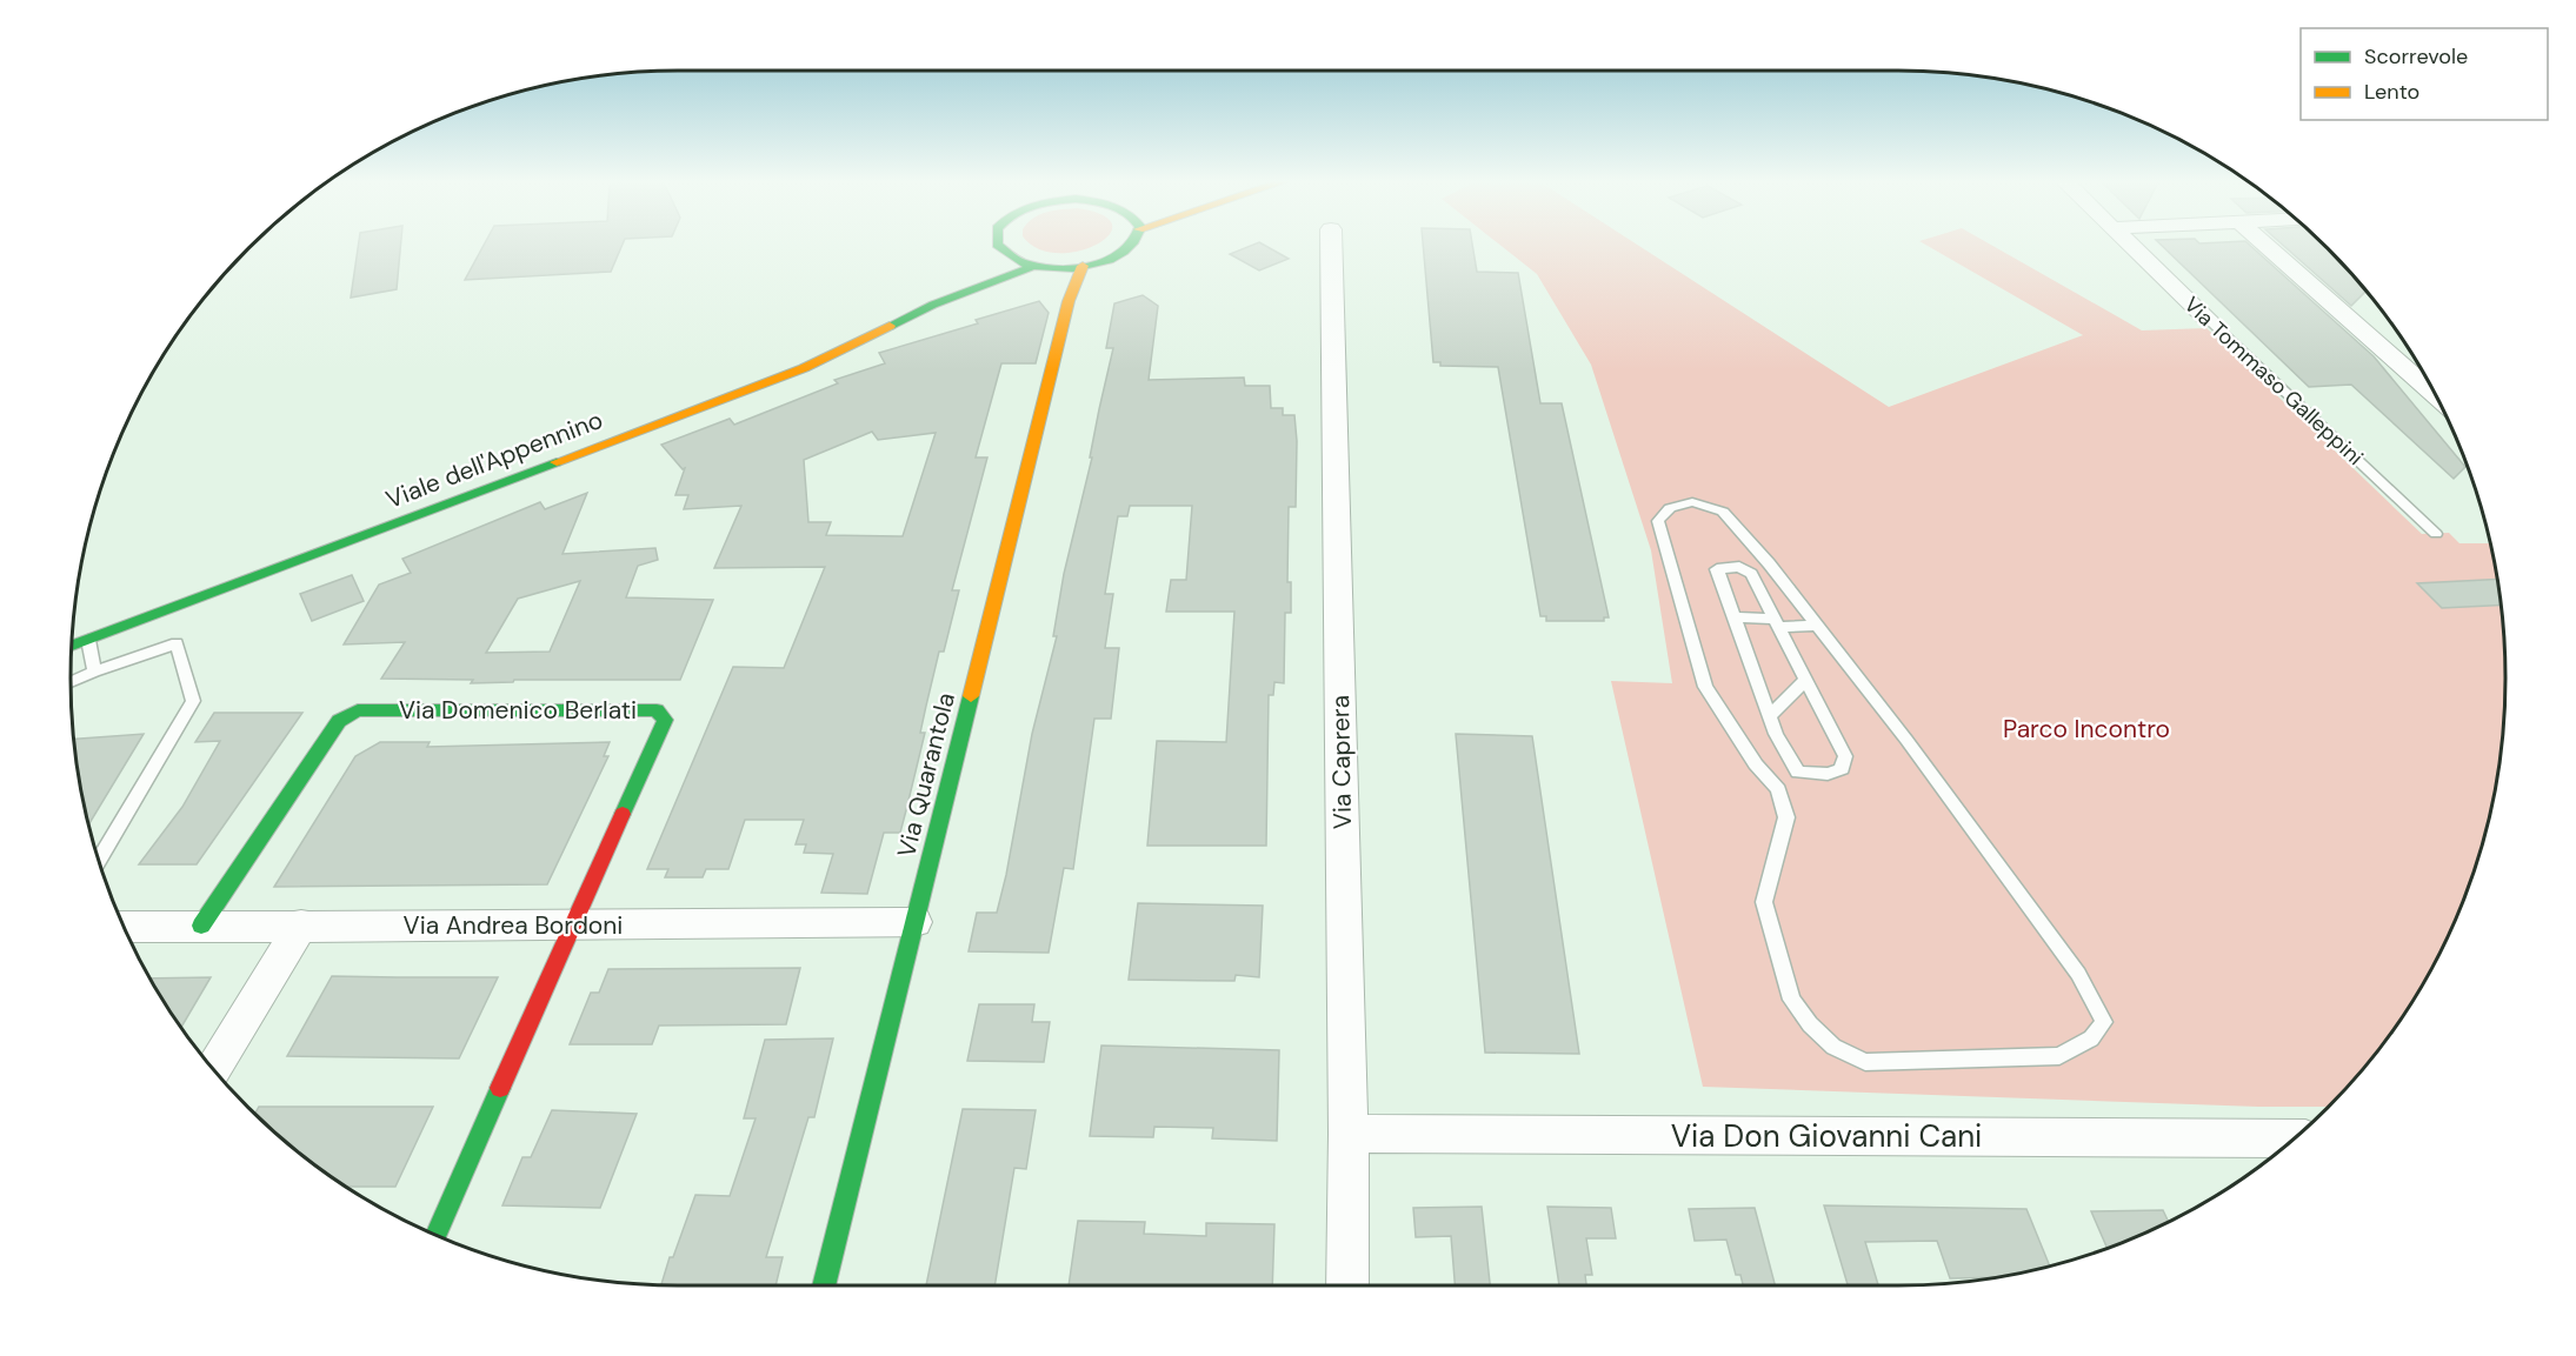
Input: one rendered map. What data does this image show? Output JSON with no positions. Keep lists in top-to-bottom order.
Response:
{
  "streets": {
    "main road": ["Viale dell'Appennino", "Via Domenico Berlati", "Via Quarantola"],
    "street": [
      "Via Tommaso Galleppini",
      "Via Caprera",
      "Via Andrea Bordoni",
      "Via Don Giovanni Cani"
    ]
  },
  "crossings": [
    ["Viale dell'Appennino", "Via Quarantola"],
    ["Via Domenico Berlati", "Via Andrea Bordoni"],
    ["Via Caprera", "Via Don Giovanni Cani"],
    ["Via Quarantola", "Via Andrea Bordoni"]
  ],
  "parks": ["Parco Incontro"],
  "legend": ["Scorrevole", "Lento"]
}
